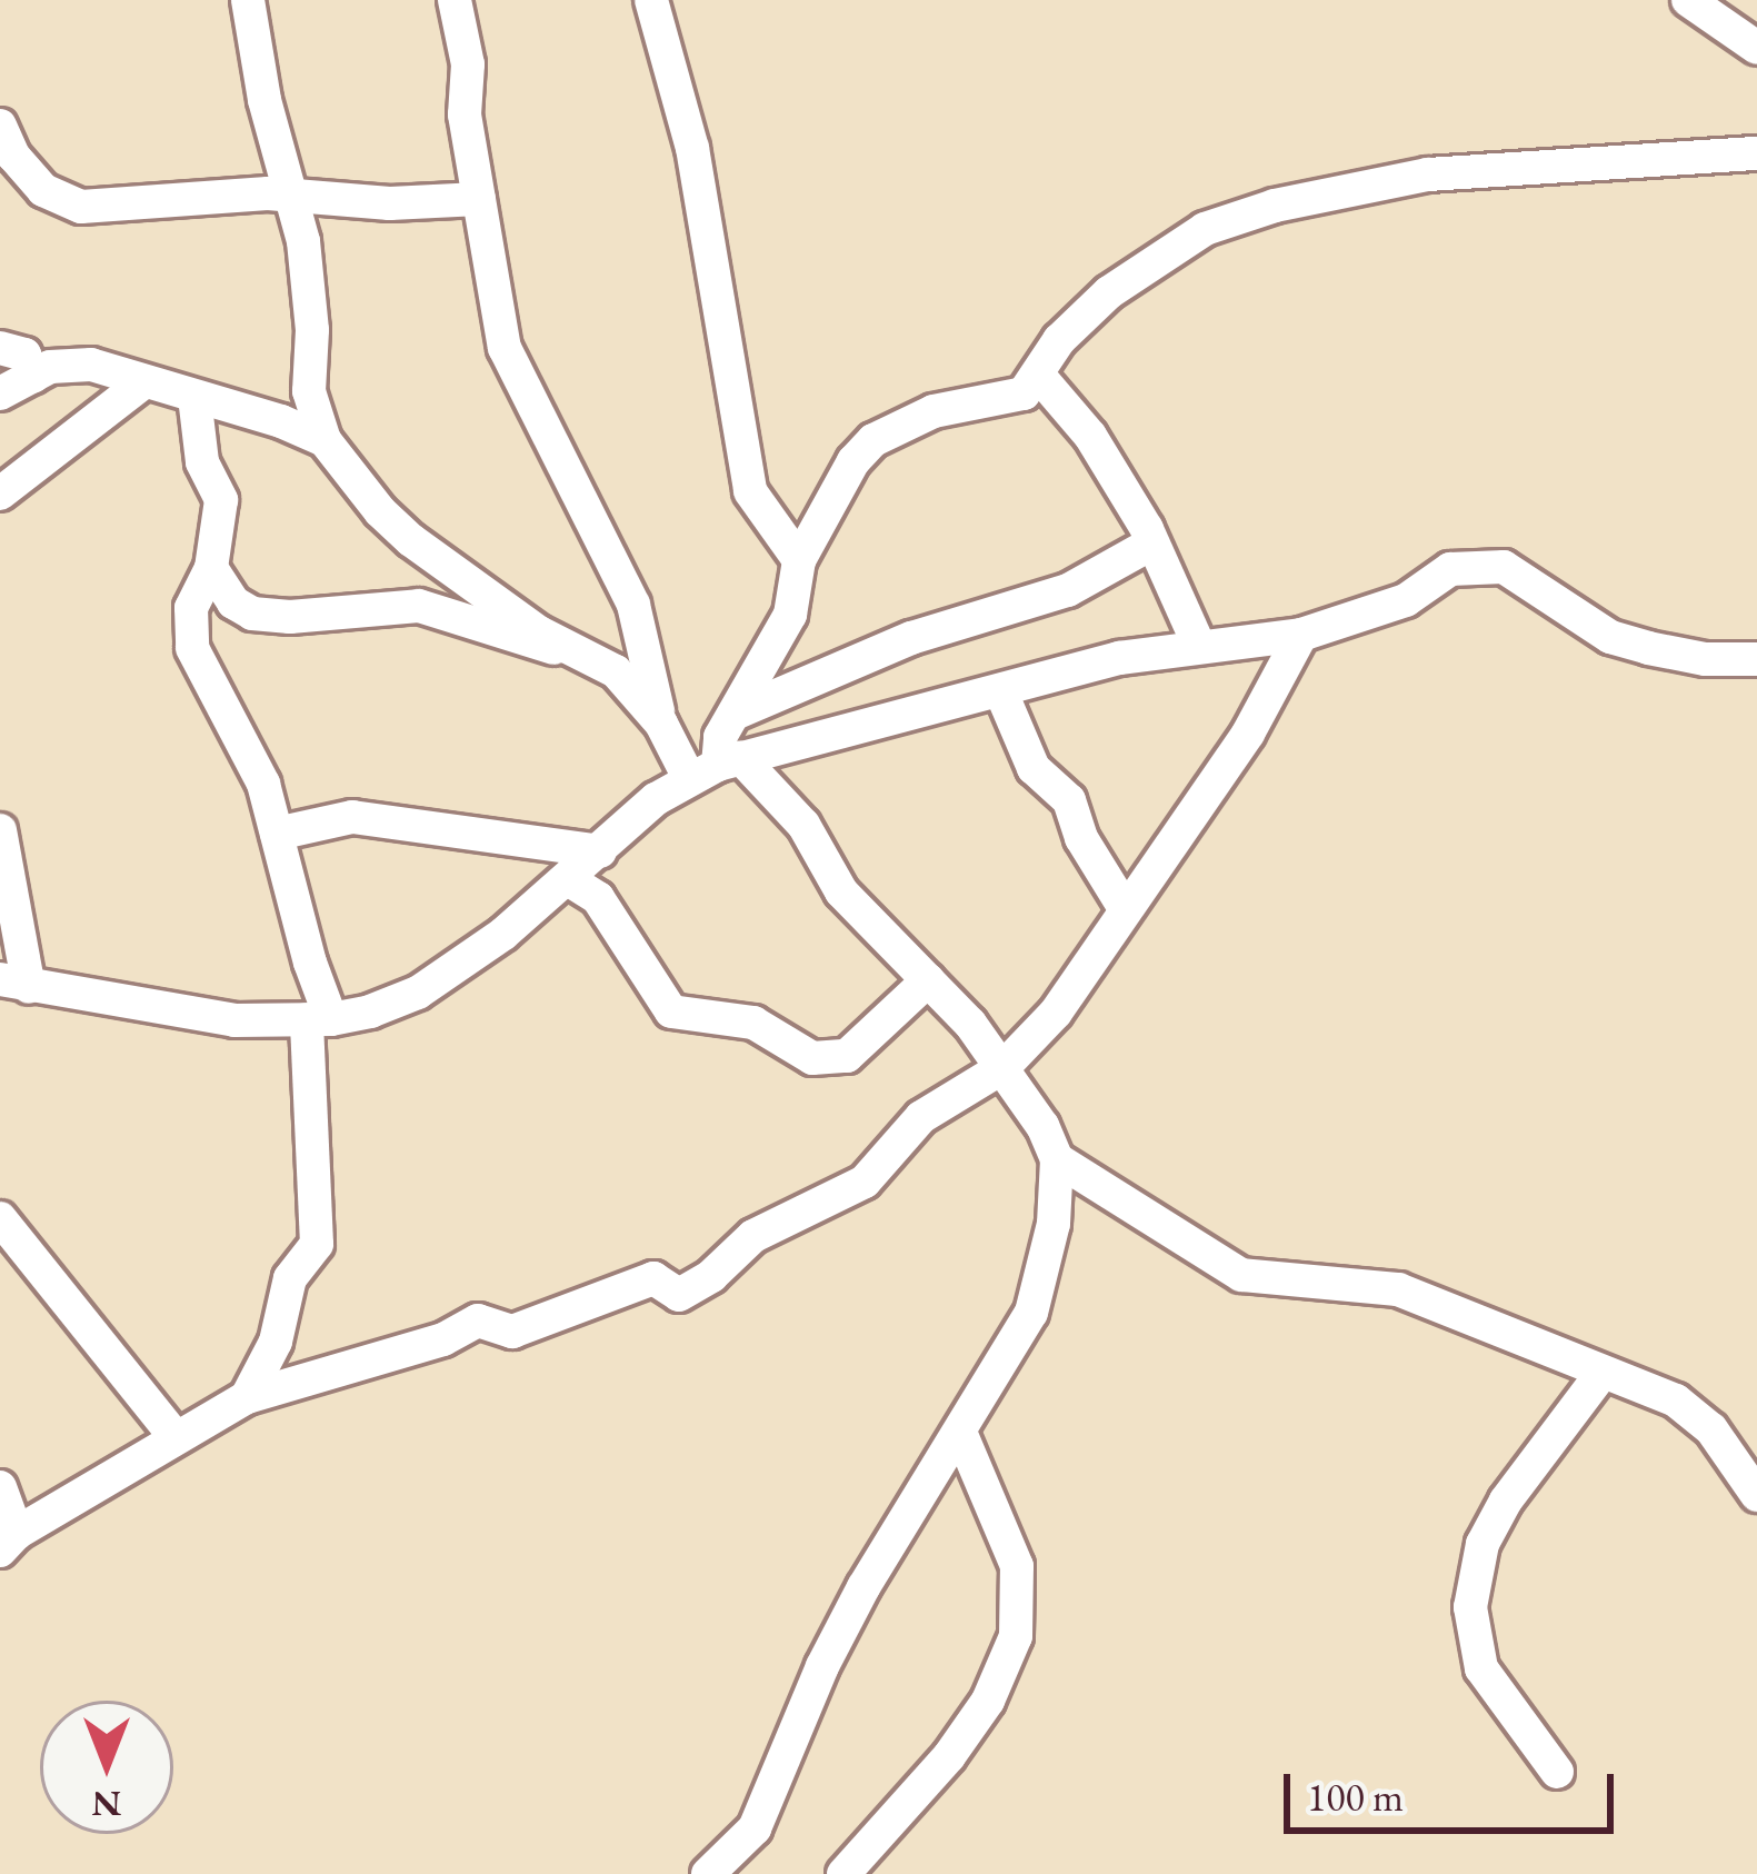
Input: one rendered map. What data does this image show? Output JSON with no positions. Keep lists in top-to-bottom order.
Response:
{
  "scale_bar": "100 m",
  "north": "bottom"
}
